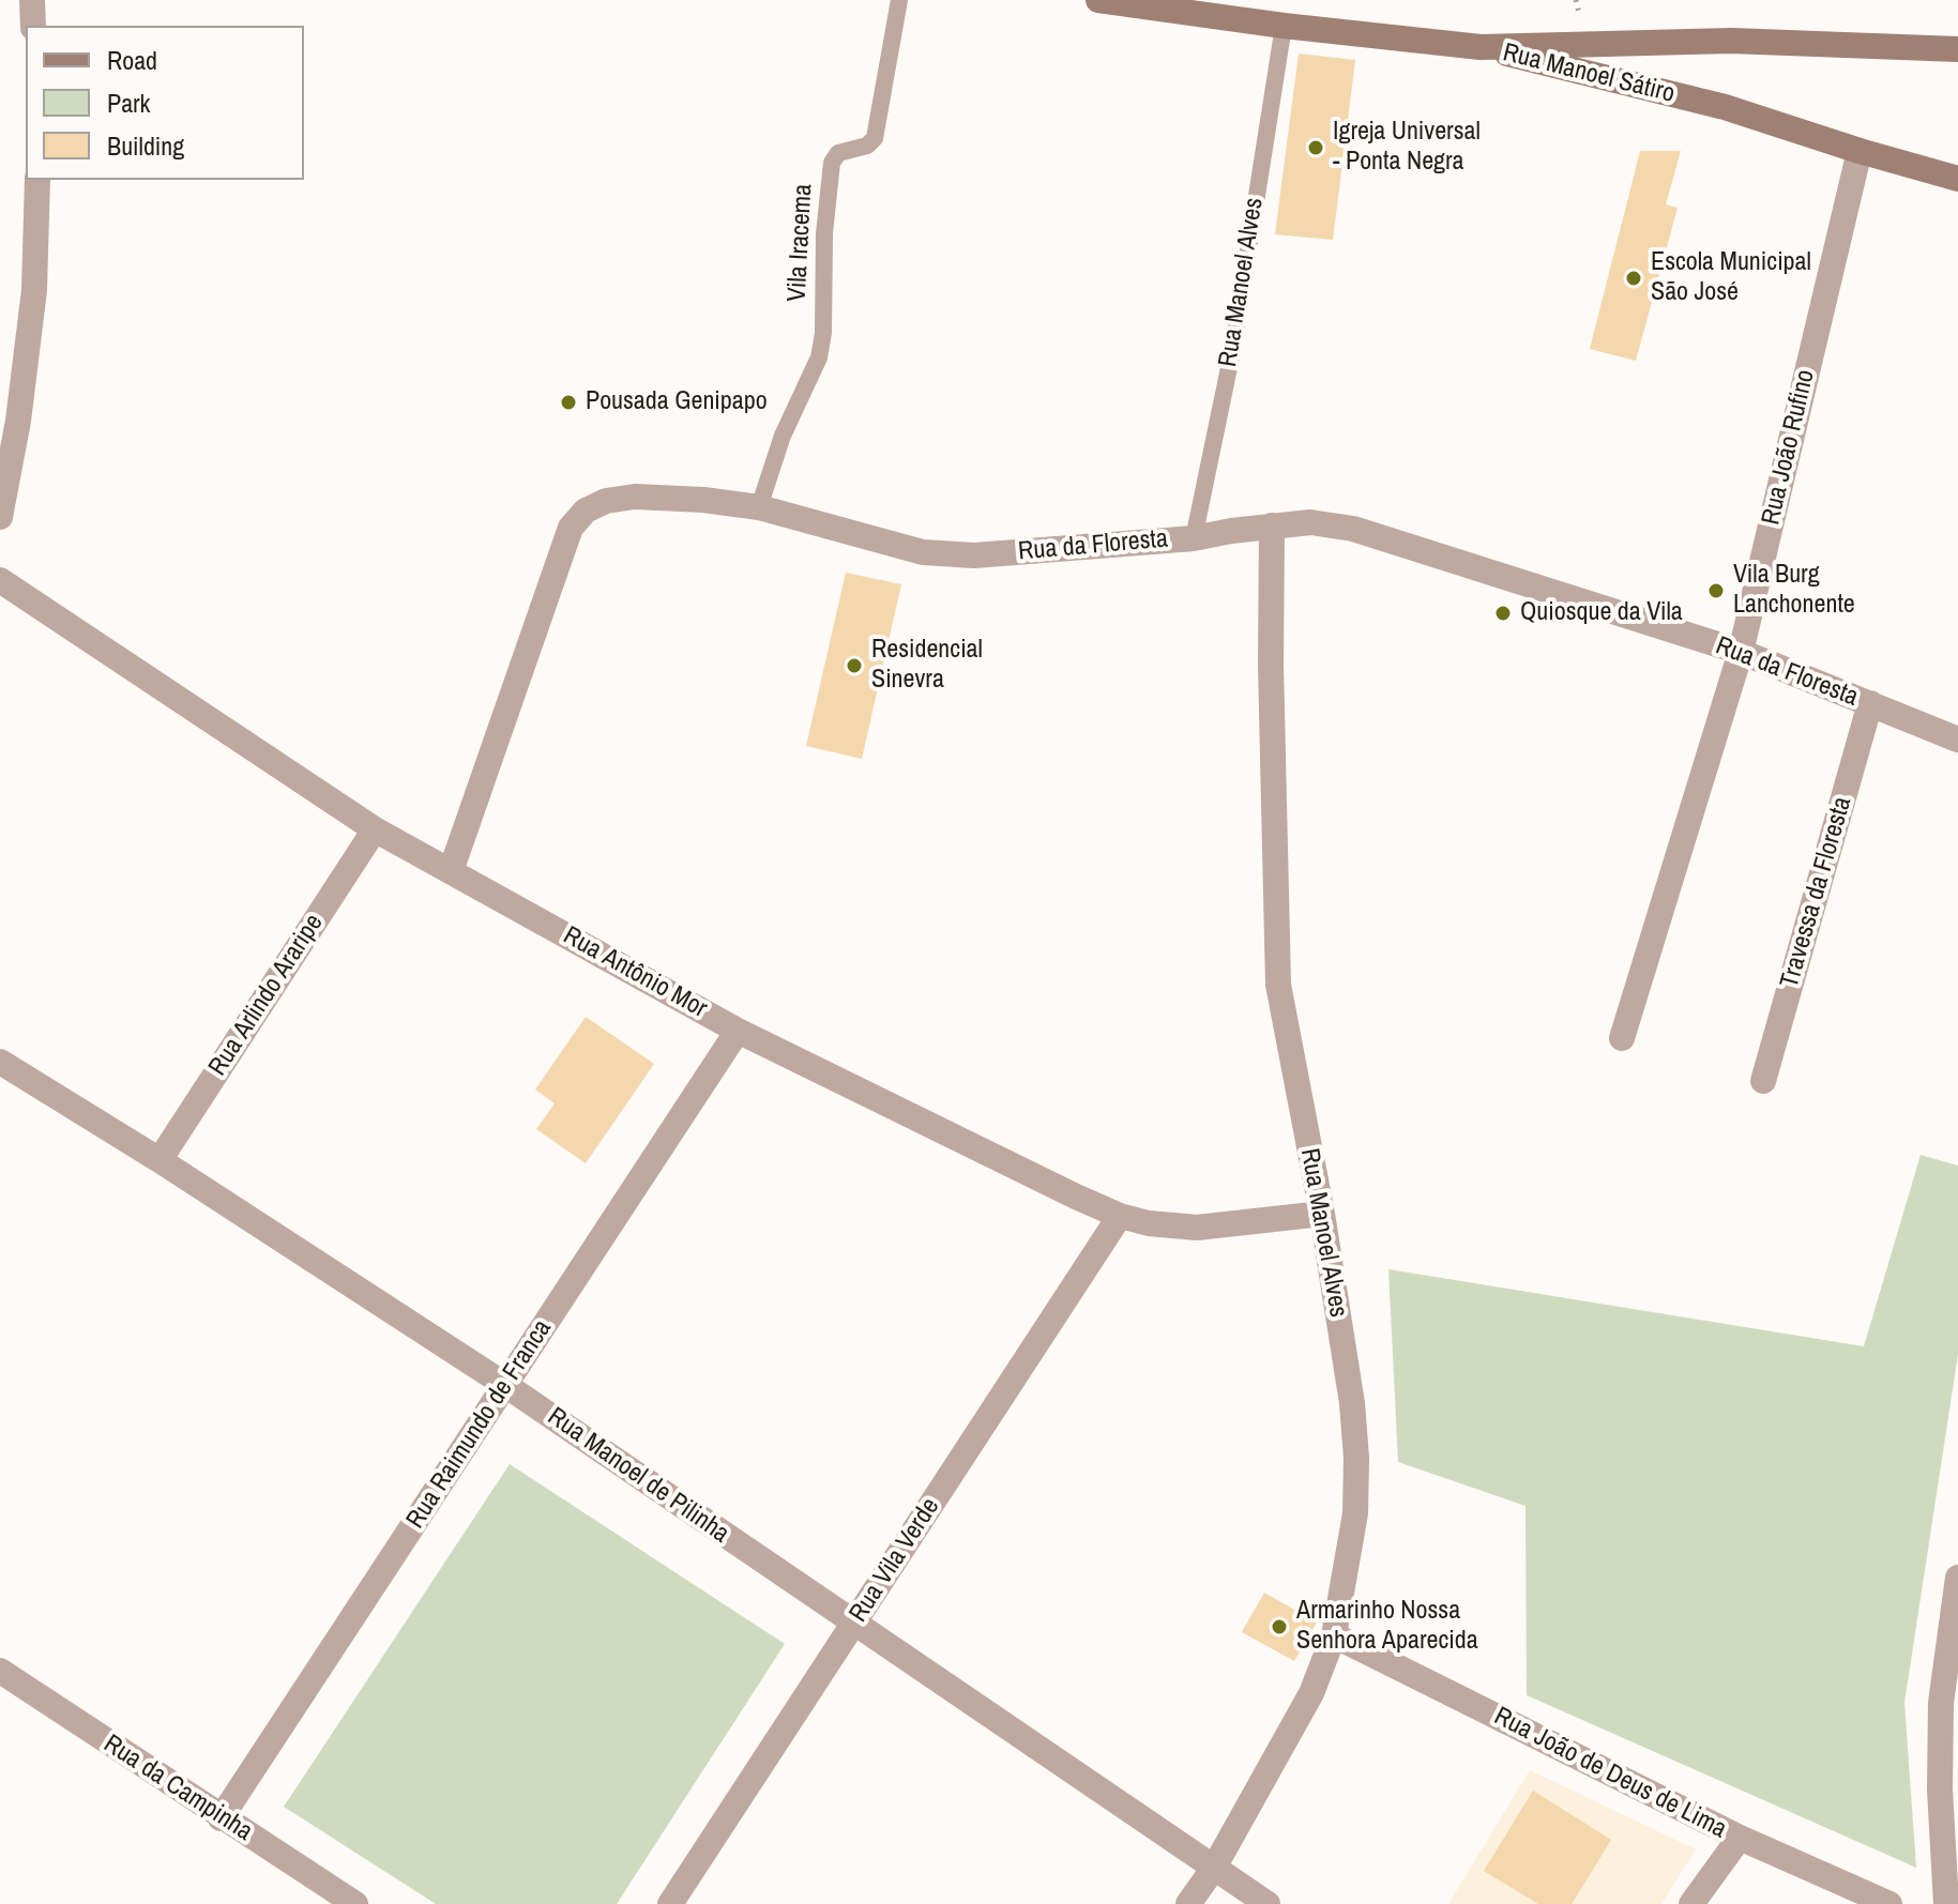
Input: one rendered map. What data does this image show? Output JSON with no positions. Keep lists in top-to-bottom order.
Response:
{
  "streets": {
    "main road": ["Rua Manoel Sátiro"],
    "street": [
      "Rua Manoel Alves",
      "Rua João Rufino",
      "Rua da Floresta",
      "Travessa da Floresta",
      "Rua Antônio Mor",
      "Rua Arlindo Araripe",
      "Rua Raimundo de Franca",
      "Rua Manoel de Pilinha",
      "Rua Vila Verde",
      "Rua João de Deus de Lima",
      "Rua da Campinha"
    ],
    "lane": ["Vila Iracema"]
  },
  "crossings": [
    ["Rua Manoel Sátiro", "Rua João Rufino"],
    ["Vila Iracema", "Rua da Floresta"],
    ["Rua Manoel Alves", "Rua da Floresta"],
    ["Rua Manoel Alves", "Rua Antônio Mor"],
    ["Rua Manoel Alves", "Rua Manoel de Pilinha"],
    ["Rua Manoel Alves", "Rua João de Deus de Lima"],
    ["Rua João Rufino", "Rua da Floresta"],
    ["Rua da Floresta", "Travessa da Floresta"],
    ["Rua da Floresta", "Rua Antônio Mor"],
    ["Rua Antônio Mor", "Rua Arlindo Araripe"],
    ["Rua Antônio Mor", "Rua Raimundo de Franca"],
    ["Rua Antônio Mor", "Rua Vila Verde"],
    ["Rua Arlindo Araripe", "Rua Manoel de Pilinha"],
    ["Rua Raimundo de Franca", "Rua Manoel de Pilinha"],
    ["Rua Raimundo de Franca", "Rua da Campinha"],
    ["Rua Manoel de Pilinha", "Rua Vila Verde"]
  ],
  "places": [
    "Igreja Universal - Ponta Negra",
    "Escola Municipal São José",
    "Pousada Genipapo",
    "Vila Burg Lanchonente",
    "Quiosque da Vila",
    "Residencial Sinevra",
    "Armarinho Nossa Senhora Aparecida"
  ],
  "legend": ["Road", "Park", "Building"]
}
